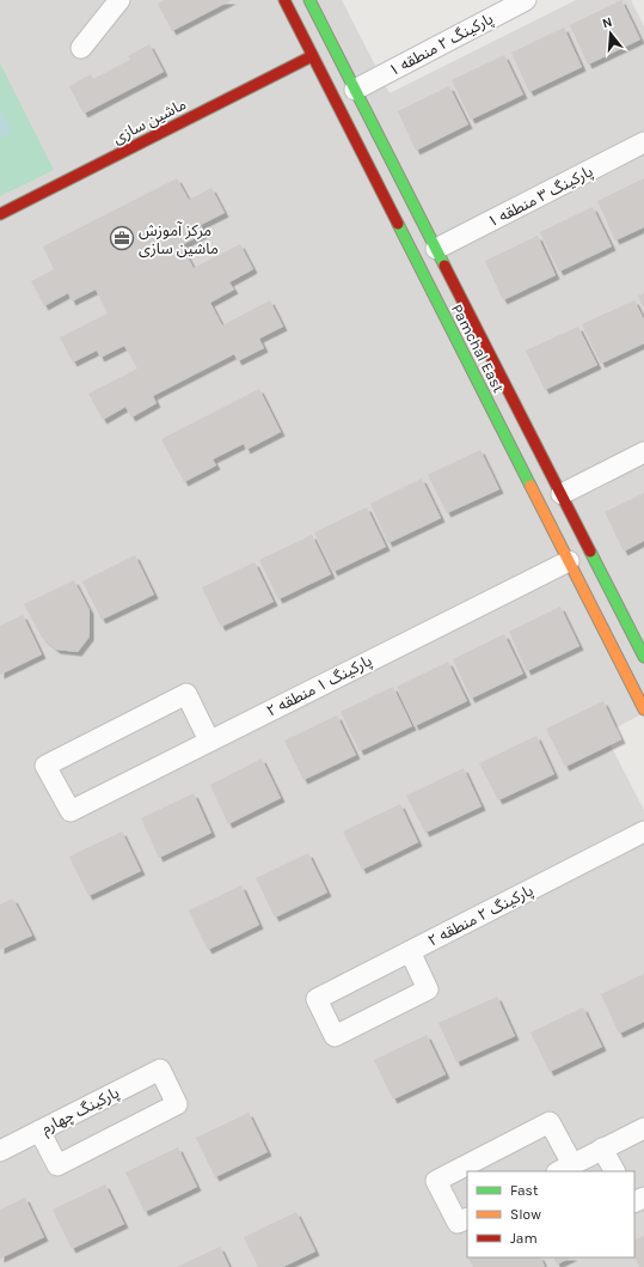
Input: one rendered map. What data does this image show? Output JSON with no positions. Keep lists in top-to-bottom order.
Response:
{
  "streets": {
    "street": [
      "پارکینگ ۲ منطقه ۱",
      "ماشین سازی",
      "پارکینگ ۳ منطقه ۱",
      "Pamchal East",
      "پارکینگ ۱ منطقه ۲",
      "پارکینگ ۲ منطقه ۲",
      "پارکینگ چهارم"
    ]
  },
  "crossings": [
    ["پارکینگ ۲ منطقه ۱", "Pamchal East"],
    ["ماشین سازی", "Pamchal East"],
    ["پارکینگ ۳ منطقه ۱", "Pamchal East"],
    ["Pamchal East", "پارکینگ ۱ منطقه ۲"]
  ],
  "places": {
    "office": ["مرکز آموزش ماشین سازی"]
  },
  "legend": ["Fast", "Slow", "Jam"],
  "north": "top"
}
